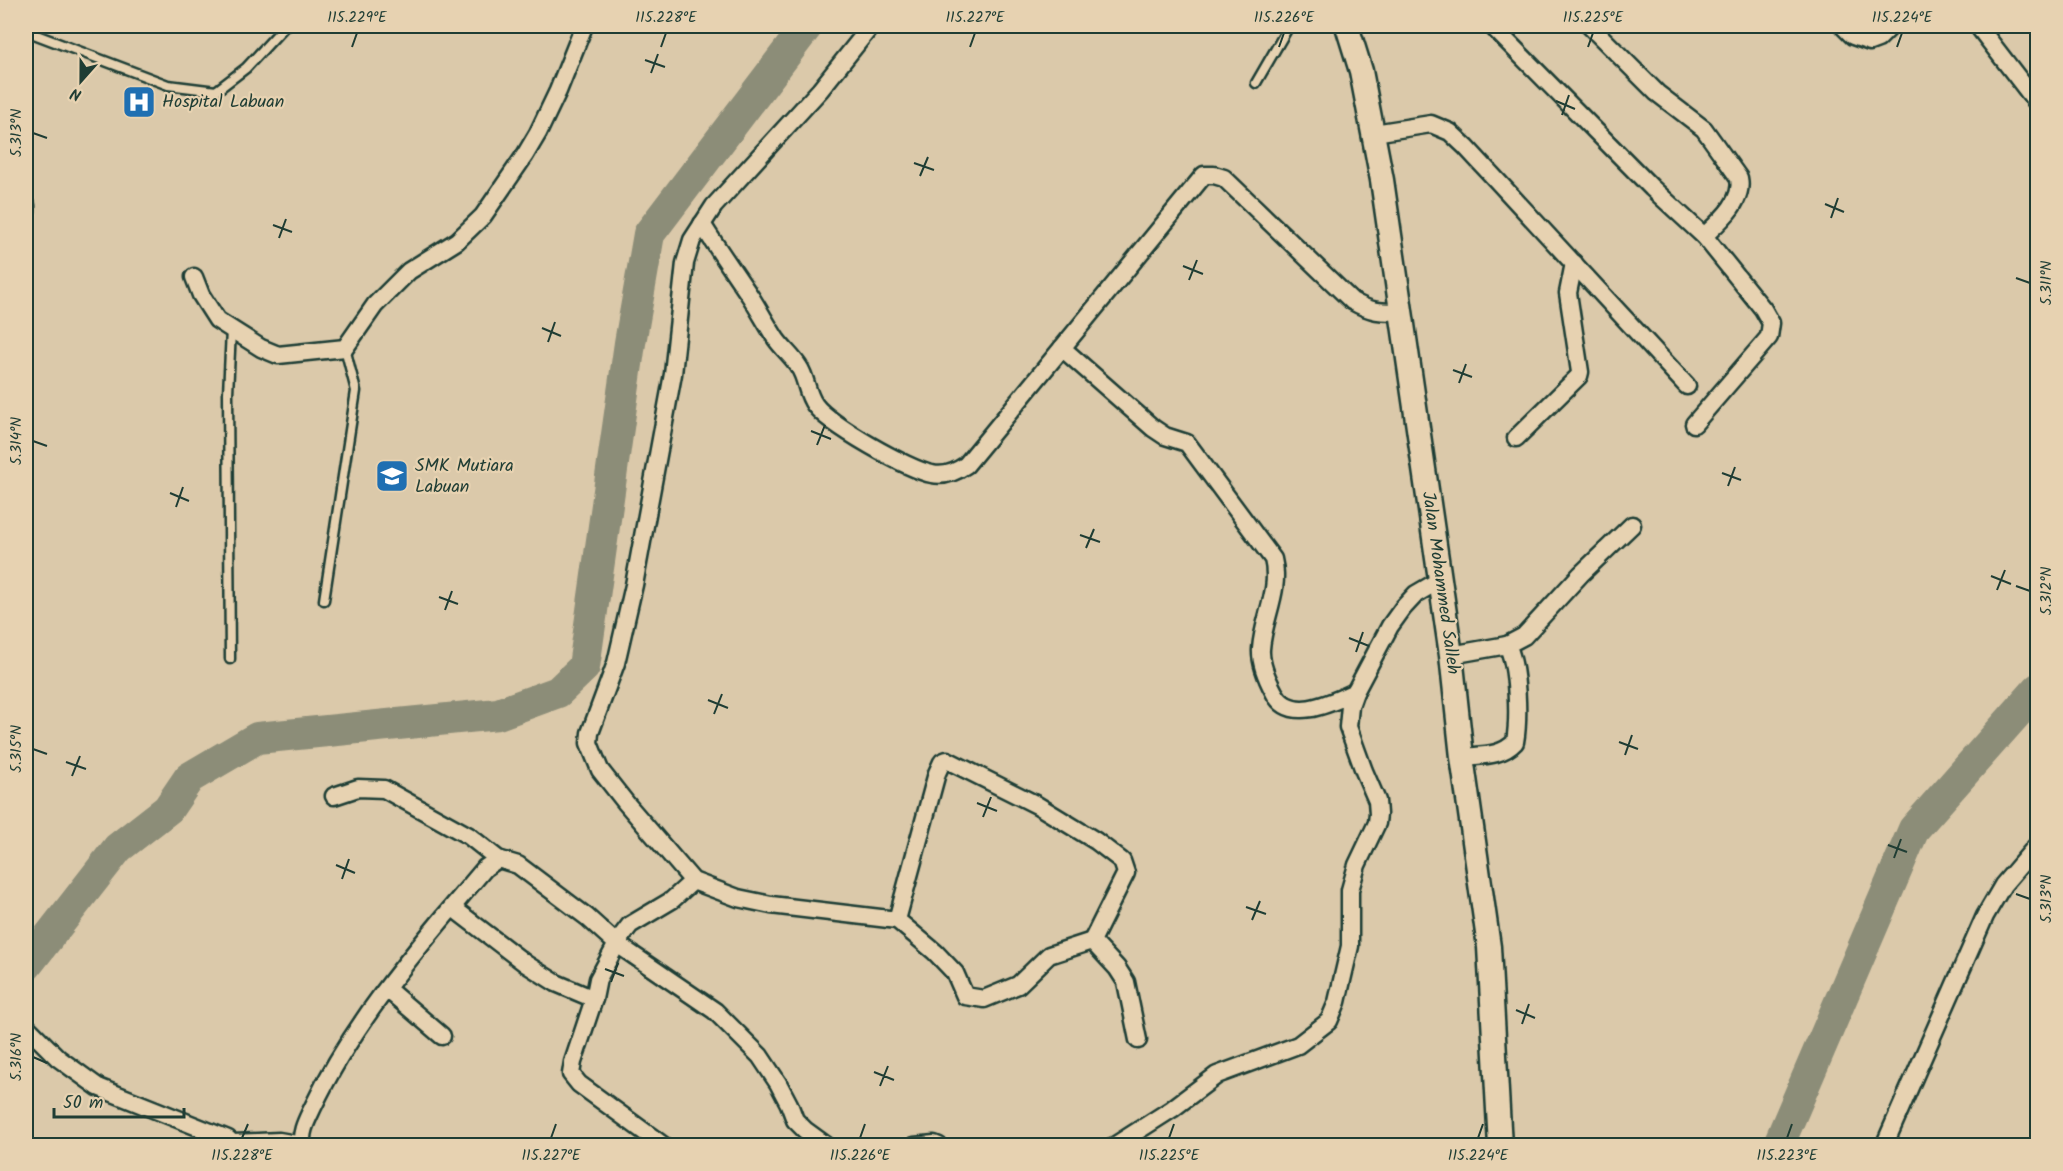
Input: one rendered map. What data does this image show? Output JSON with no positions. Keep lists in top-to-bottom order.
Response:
{
  "streets": {
    "main road": ["Jalan Mohammed Salleh"]
  },
  "places": {
    "hospital": ["Hospital Labuan"],
    "school or university": ["SMK Mutiara Labuan"]
  },
  "scale_bar": "50 m",
  "north": "bottom",
  "coordinates": [
    "115.229°E",
    "115.228°E",
    "115.227°E",
    "115.226°E",
    "115.225°E",
    "115.224°E",
    "5.313°N",
    "5.311°N",
    "5.314°N",
    "5.312°N",
    "5.315°N",
    "5.316°N",
    "115.223°E"
  ]
}
